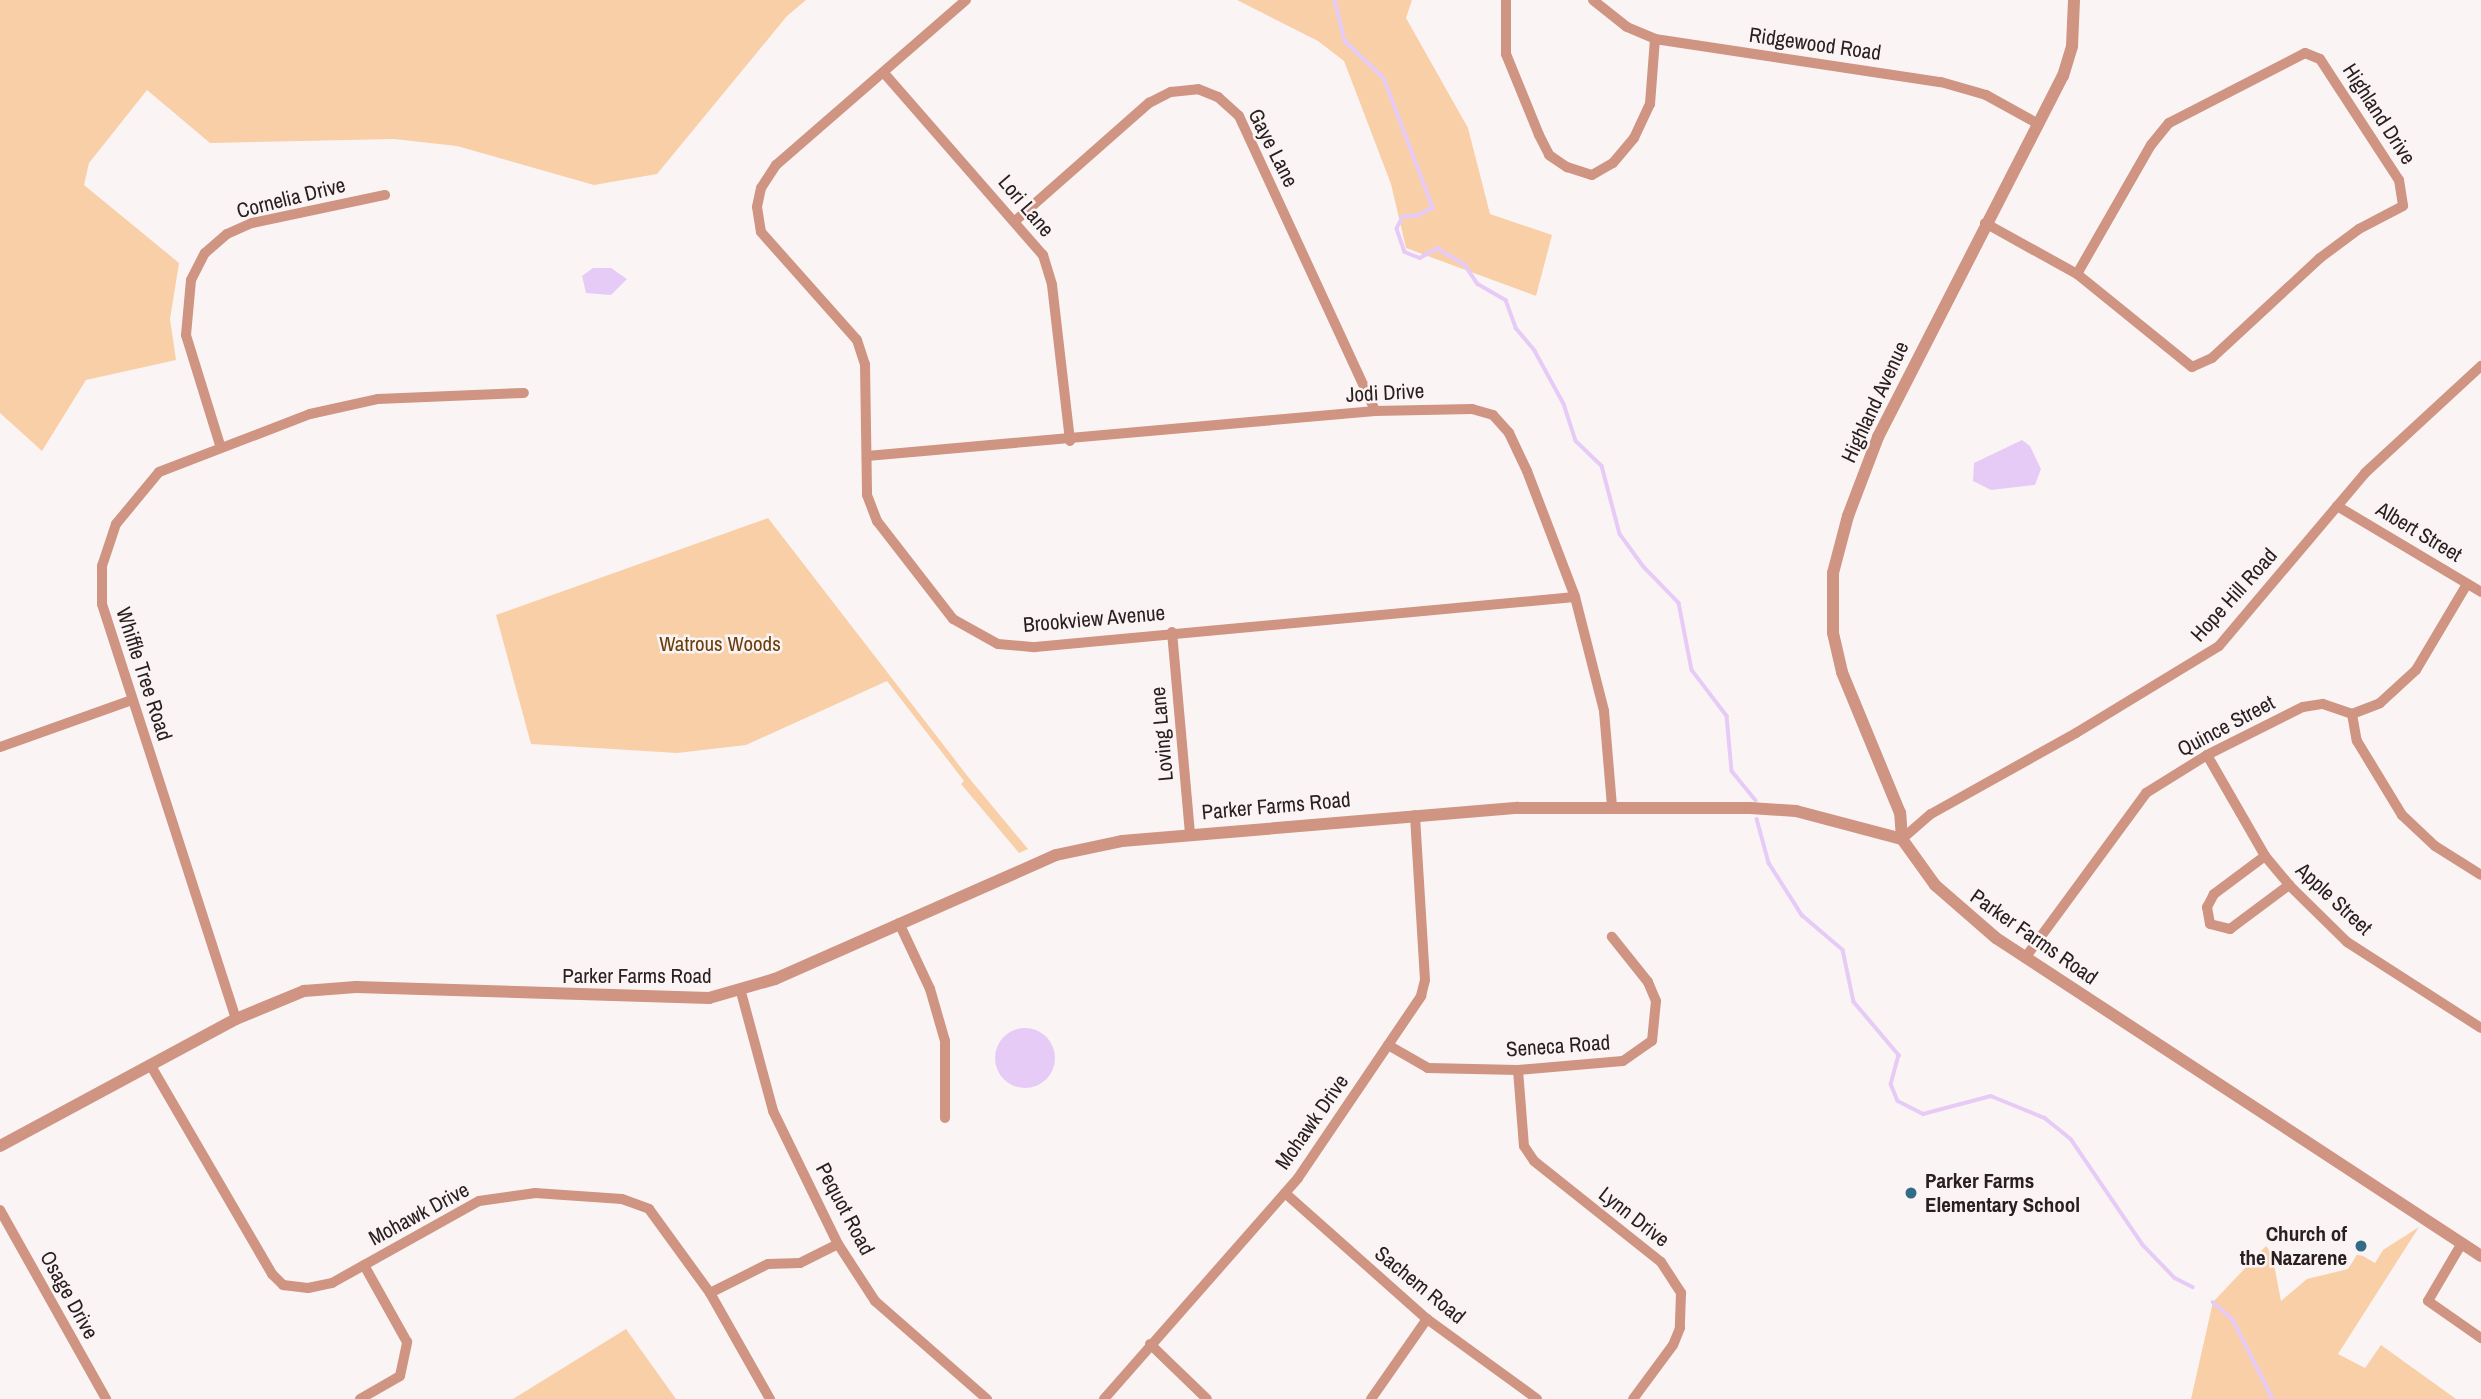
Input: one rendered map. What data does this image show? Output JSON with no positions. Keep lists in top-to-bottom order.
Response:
{
  "streets": {
    "street": [
      "Ridgewood Road",
      "Highland Drive",
      "Gaye Lane",
      "Cornelia Drive",
      "Lori Lane",
      "Jodi Drive",
      "Highland Avenue",
      "Albert Street",
      "Hope Hill Road",
      "Brookview Avenue",
      "Whiffle Tree Road",
      "Quince Street",
      "Loving Lane",
      "Parker Farms Road",
      "Apple Street",
      "Seneca Road",
      "Mohawk Drive",
      "Pequot Road",
      "Lynn Drive",
      "Sachem Road",
      "Osage Drive"
    ]
  },
  "crossings": [
    ["Ridgewood Road", "Highland Avenue"],
    ["Highland Drive", "Highland Avenue"],
    ["Gaye Lane", "Lori Lane"],
    ["Gaye Lane", "Jodi Drive"],
    ["Cornelia Drive", "Whiffle Tree Road"],
    ["Lori Lane", "Jodi Drive"],
    ["Lori Lane", "Brookview Avenue"],
    ["Jodi Drive", "Brookview Avenue"],
    ["Jodi Drive", "Parker Farms Road"],
    ["Highland Avenue", "Hope Hill Road"],
    ["Highland Avenue", "Parker Farms Road"],
    ["Albert Street", "Hope Hill Road"],
    ["Hope Hill Road", "Parker Farms Road"],
    ["Brookview Avenue", "Loving Lane"],
    ["Whiffle Tree Road", "Parker Farms Road"],
    ["Quince Street", "Parker Farms Road"],
    ["Quince Street", "Apple Street"],
    ["Loving Lane", "Parker Farms Road"],
    ["Parker Farms Road", "Mohawk Drive"],
    ["Parker Farms Road", "Pequot Road"],
    ["Seneca Road", "Mohawk Drive"],
    ["Seneca Road", "Lynn Drive"],
    ["Mohawk Drive", "Sachem Road"]
  ],
  "parks": ["Watrous Woods"],
  "places": ["Parker Farms Elementary School", "Church of the Nazarene"]
}
